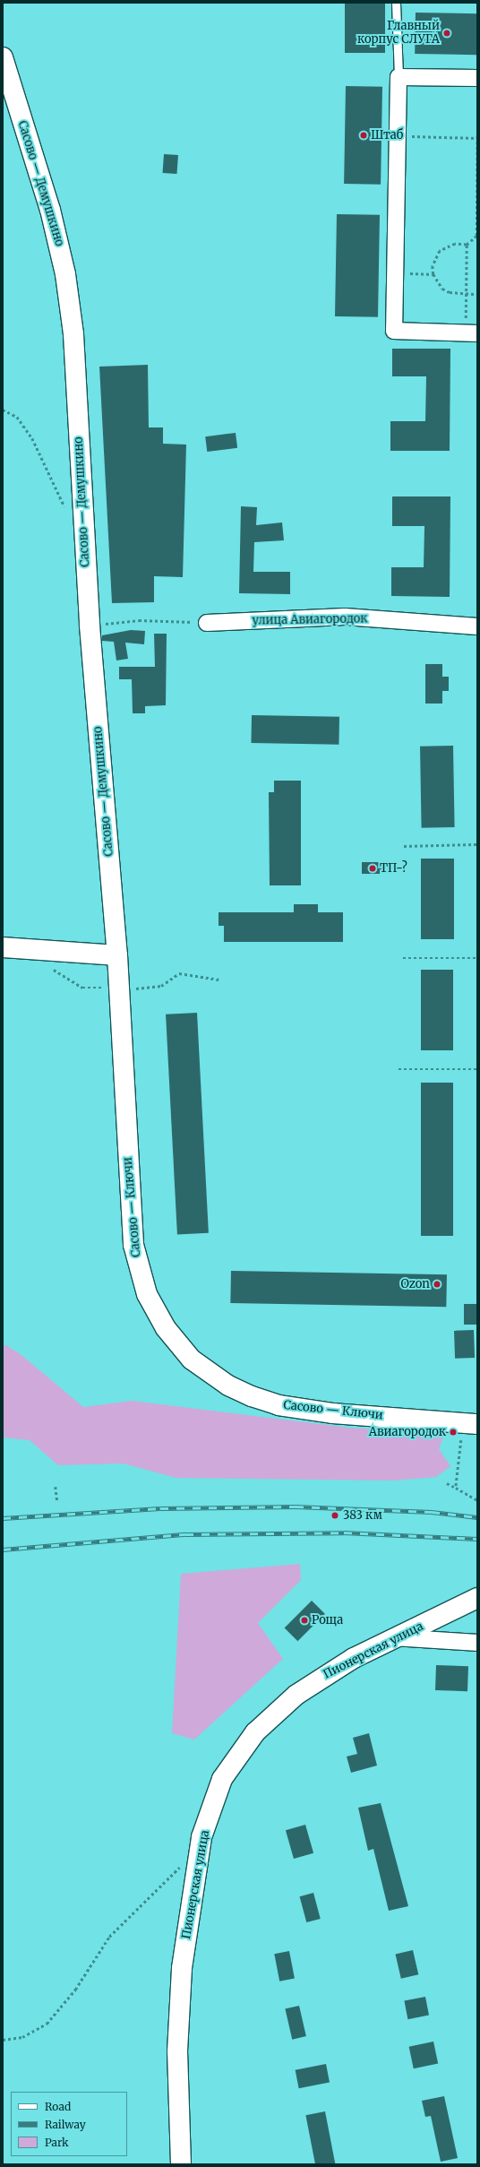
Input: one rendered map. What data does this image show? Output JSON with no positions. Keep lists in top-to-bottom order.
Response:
{
  "streets": {
    "street": [
      "Сасово — Демушкино",
      "улица Авиагородок",
      "Сасово — Ключи",
      "Пионерская улица"
    ]
  },
  "crossings": [
    ["Сасово — Демушкино", "Сасово — Ключи"]
  ],
  "places": [
    "Главный корпус СЛУГА",
    "Штаб",
    "ТП-?",
    "Ozon",
    "Авиагородок",
    "383 км",
    "Роща"
  ],
  "legend": ["Road", "Railway", "Park"]
}
